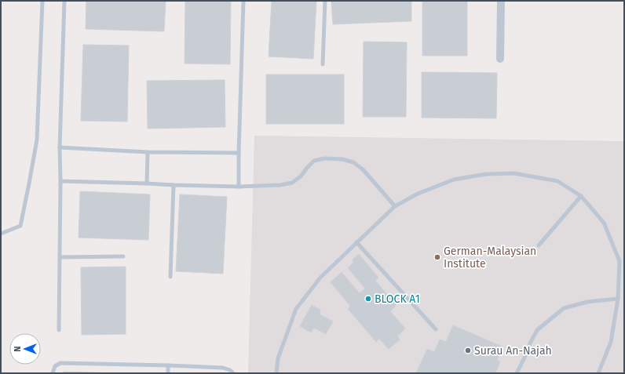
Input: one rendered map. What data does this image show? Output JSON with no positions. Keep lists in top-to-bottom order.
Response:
{
  "places": ["German-Malaysian Institute", "BLOCK A1", "Surau An-Najah"],
  "north": "left"
}
